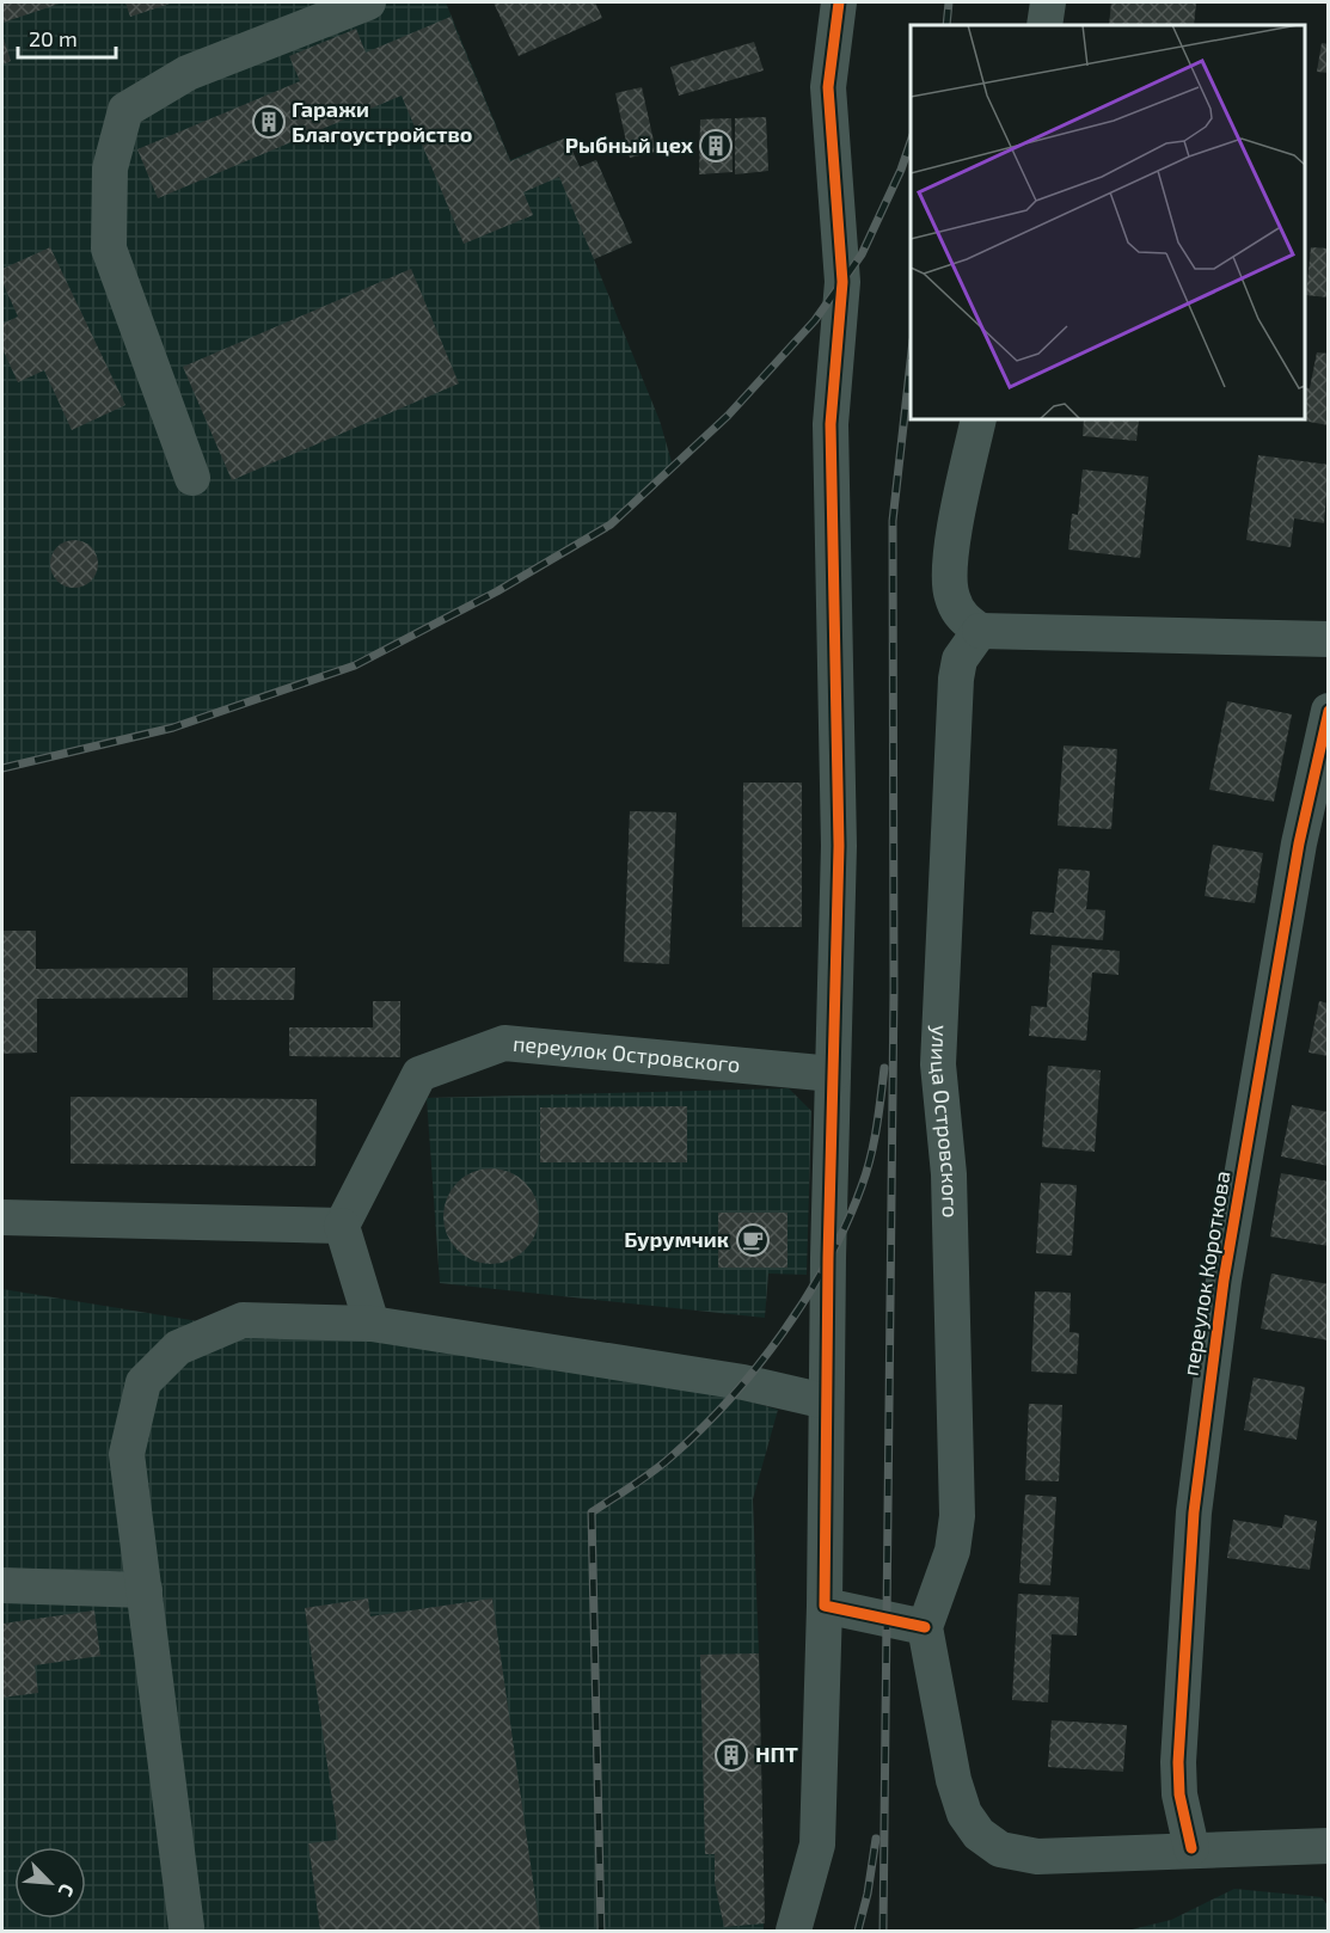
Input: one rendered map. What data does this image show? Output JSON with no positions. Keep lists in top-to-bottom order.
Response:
{
  "streets": {
    "street": ["переулок Островского", "улица Островского", "переулок Короткова"]
  },
  "crossings": [
    ["улица Островского", "переулок Короткова"]
  ],
  "places": {
    "building": ["Гаражи Благоустройство", "Рыбный цех", "НПТ"],
    "cafe": ["Бурумчик"]
  },
  "scale_bar": "20 m",
  "north": "bottom right"
}
